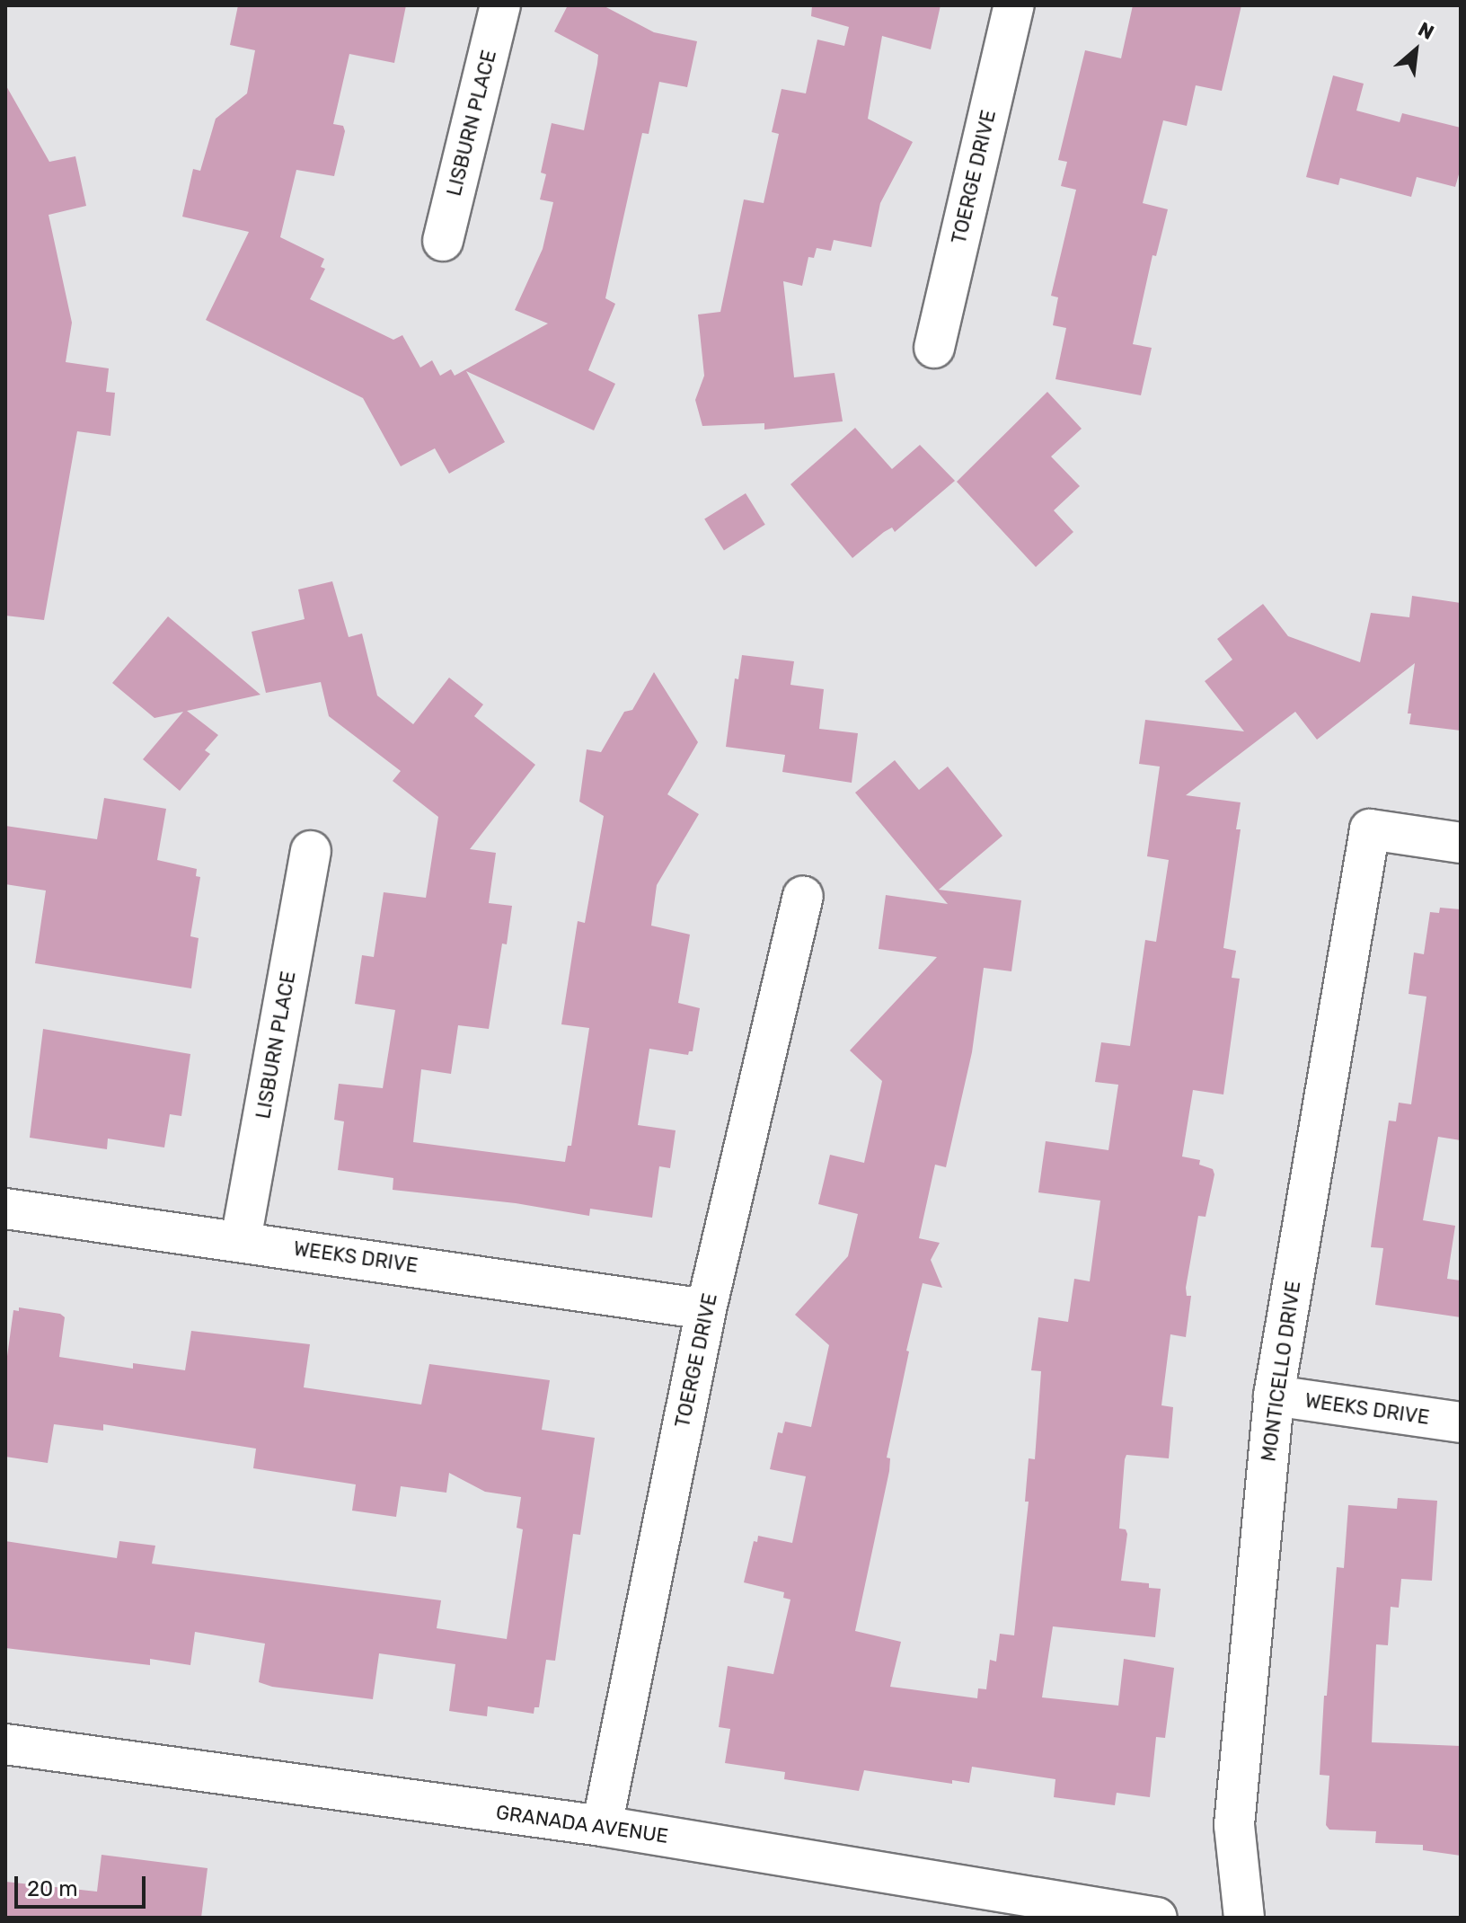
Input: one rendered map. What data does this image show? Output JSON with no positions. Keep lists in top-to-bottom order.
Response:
{
  "streets": {
    "street": [
      "LISBURN PLACE",
      "TOERGE DRIVE",
      "WEEKS DRIVE",
      "MONTICELLO DRIVE",
      "GRANADA AVENUE"
    ]
  },
  "crossings": [
    ["LISBURN PLACE", "WEEKS DRIVE"],
    ["TOERGE DRIVE", "WEEKS DRIVE"],
    ["TOERGE DRIVE", "GRANADA AVENUE"],
    ["WEEKS DRIVE", "MONTICELLO DRIVE"]
  ],
  "scale_bar": "20 m",
  "north": "top right"
}
